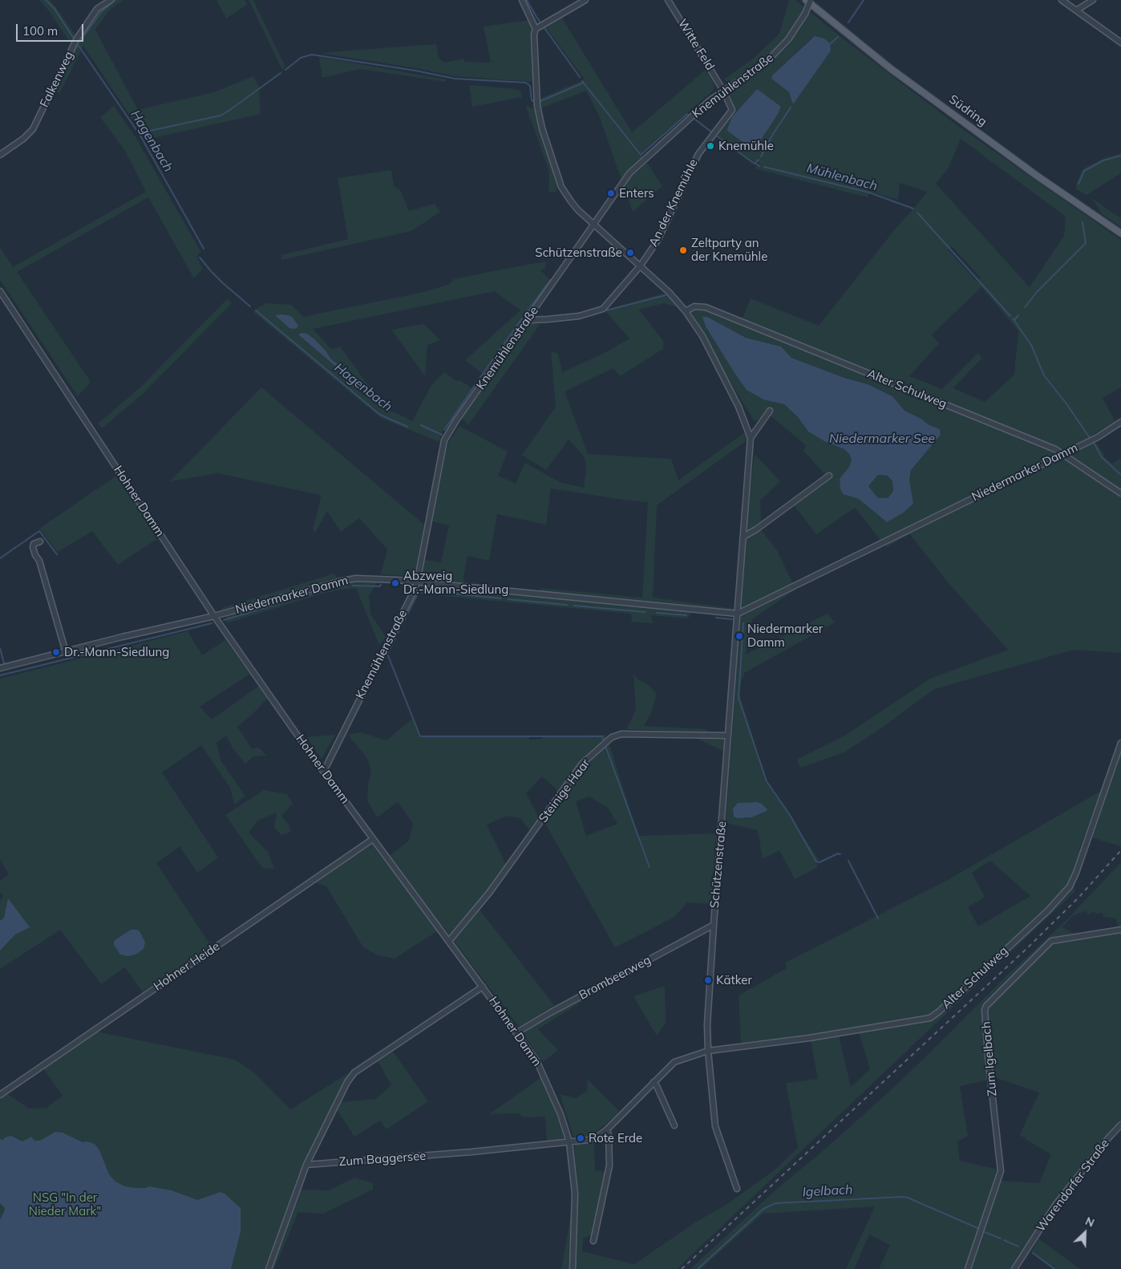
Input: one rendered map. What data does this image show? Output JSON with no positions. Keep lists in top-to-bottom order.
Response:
{
  "streets": {
    "main road": ["Südring"],
    "street": [
      "Witte Feld",
      "Falkenweg",
      "Knemühlenstraße",
      "An der Knemühle",
      "Alter Schulweg",
      "Niedermarker Damm",
      "Hohner Damm",
      "Steinige Haar",
      "Schützenstraße",
      "Hohner Heide",
      "Brombeerweg",
      "Zum Igelbach",
      "Zum Baggersee",
      "Warendorfer Straße"
    ]
  },
  "crossings": [
    ["Witte Feld", "Knemühlenstraße"],
    ["Witte Feld", "An der Knemühle"],
    ["Knemühlenstraße", "An der Knemühle"],
    ["Knemühlenstraße", "Niedermarker Damm"],
    ["Knemühlenstraße", "Hohner Damm"],
    ["Knemühlenstraße", "Schützenstraße"],
    ["An der Knemühle", "Schützenstraße"],
    ["Alter Schulweg", "Niedermarker Damm"],
    ["Alter Schulweg", "Schützenstraße"],
    ["Niedermarker Damm", "Hohner Damm"],
    ["Niedermarker Damm", "Schützenstraße"],
    ["Hohner Damm", "Steinige Haar"],
    ["Hohner Damm", "Hohner Heide"],
    ["Hohner Damm", "Brombeerweg"],
    ["Hohner Damm", "Zum Baggersee"],
    ["Steinige Haar", "Schützenstraße"],
    ["Schützenstraße", "Brombeerweg"]
  ],
  "water": [
    "Hagenbach",
    "Mühlenbach",
    "Niedermarker See",
    "Igelbach"
  ],
  "parks": ["NSG \"In der Nieder Mark\""],
  "places": [
    "Knemühle",
    "Enters",
    "Zeltparty an der Knemühle",
    "Schützenstraße",
    "Abzweig Dr.-Mann-Siedlung",
    "Niedermarker Damm",
    "Dr.-Mann-Siedlung",
    "Kätker",
    "Rote Erde"
  ],
  "scale_bar": "100 m",
  "north": "top right"
}
